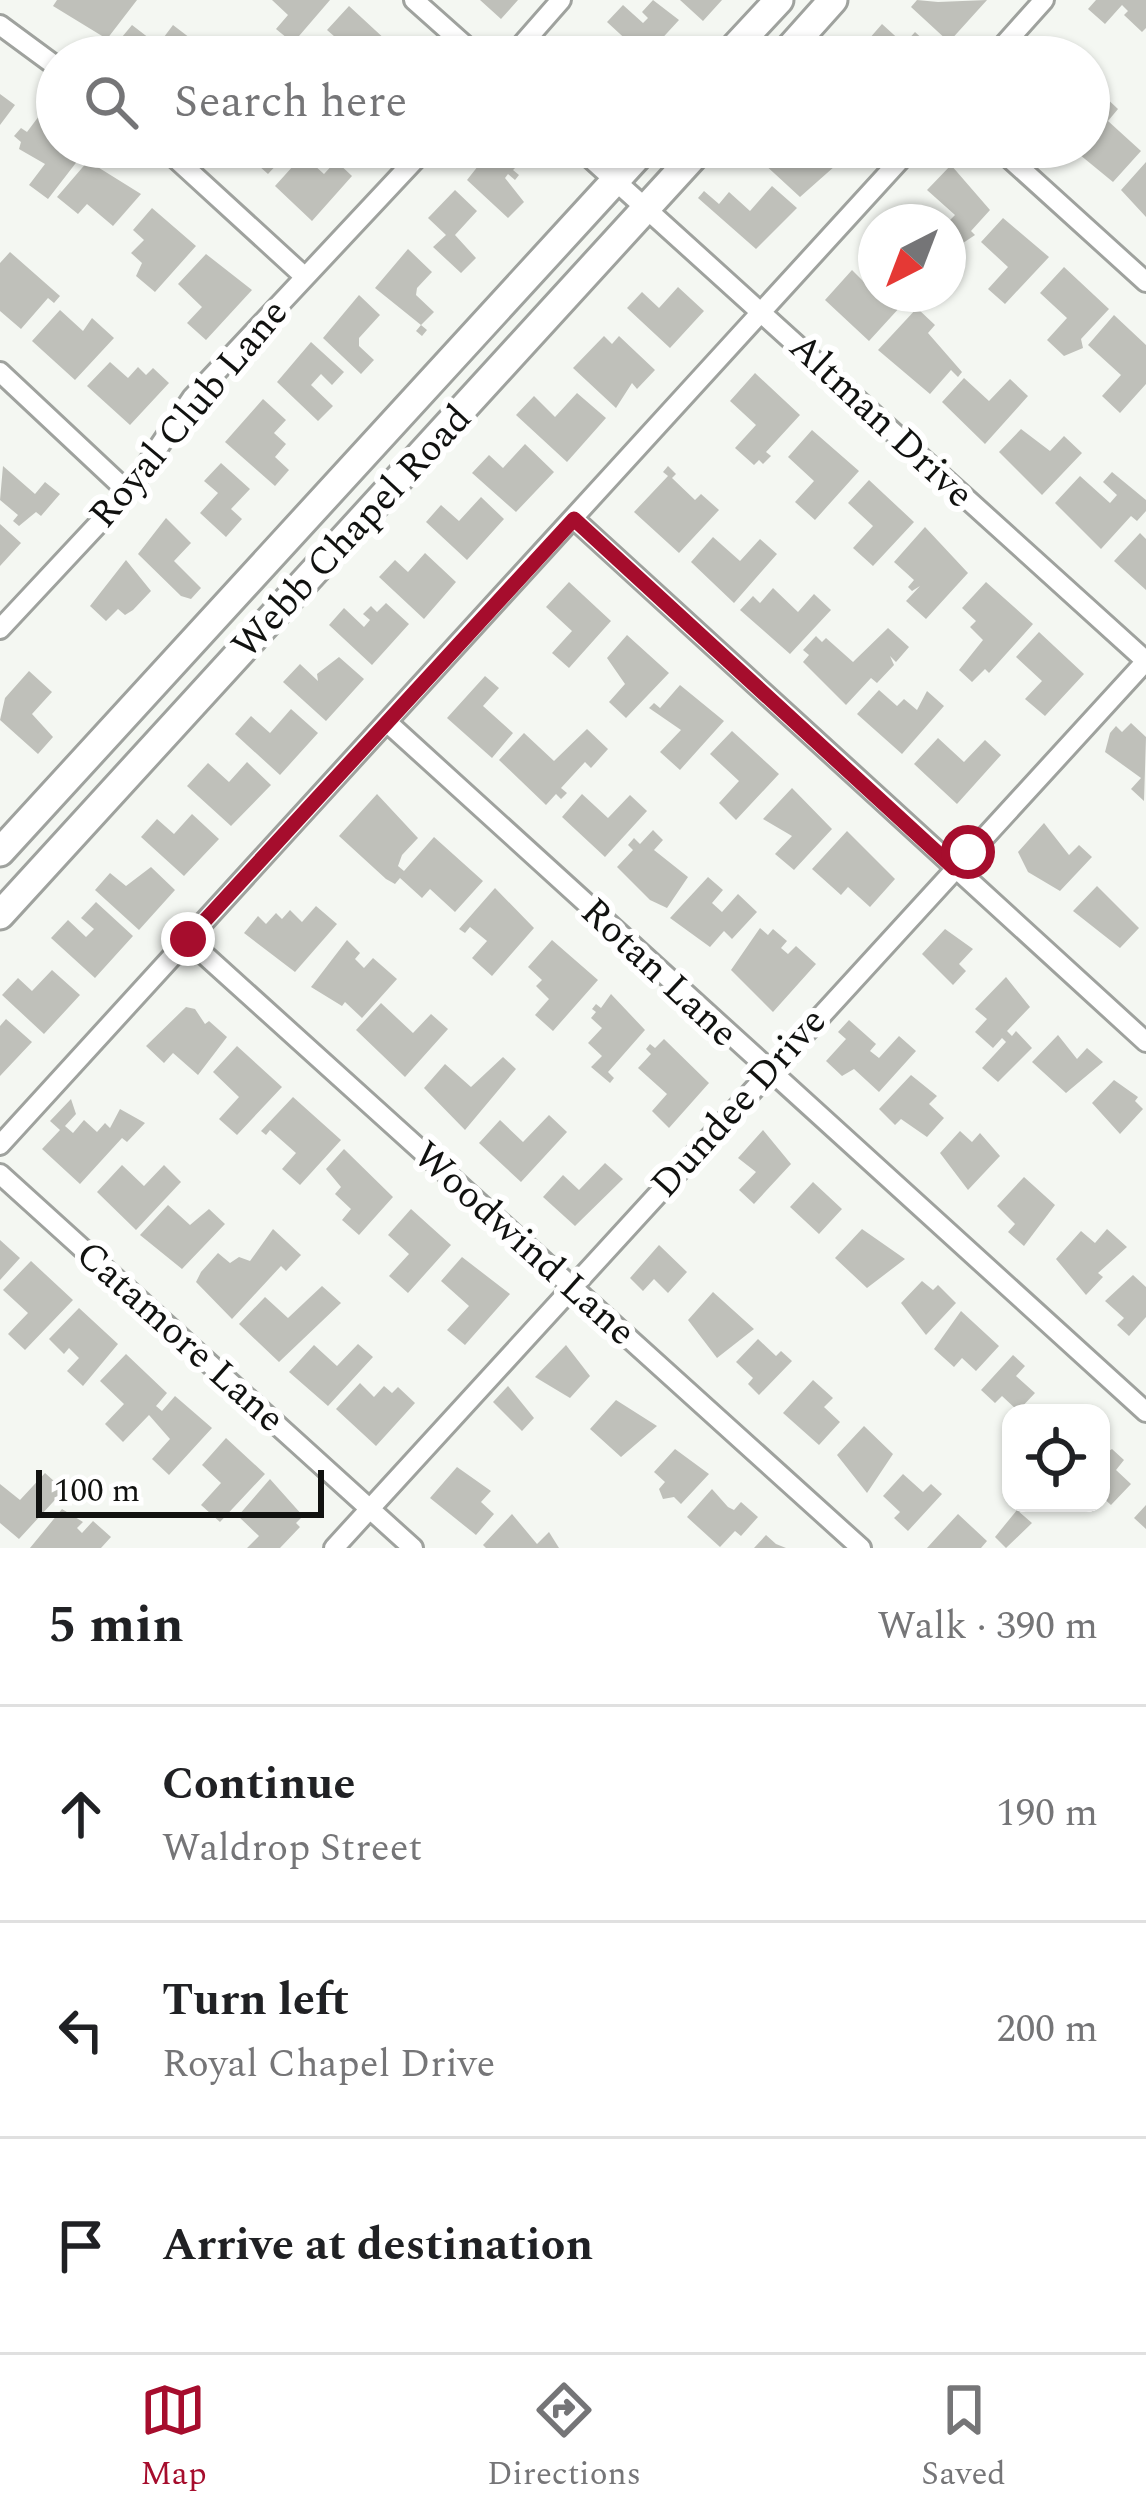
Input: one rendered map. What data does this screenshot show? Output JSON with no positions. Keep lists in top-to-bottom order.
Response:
{
  "streets": {
    "main road": ["Webb Chapel Road"],
    "street": [
      "Royal Club Lane",
      "Altman Drive",
      "Rotan Lane",
      "Dundee Drive",
      "Woodwind Lane",
      "Catamore Lane"
    ]
  },
  "crossings": [
    ["Altman Drive", "Webb Chapel Road"],
    ["Altman Drive", "Dundee Drive"],
    ["Rotan Lane", "Dundee Drive"],
    ["Dundee Drive", "Woodwind Lane"],
    ["Dundee Drive", "Catamore Lane"]
  ],
  "scale_bar": "100 m",
  "north": "bottom left",
  "page": {
    "search": "Search here",
    "scale": "100 m",
    "heading": ["5 min", "Walk · 390 m"],
    "list": [
      ["Continue", "Waldrop Street", "190 m"],
      ["Turn left", "Royal Chapel Drive", "200 m"],
      "Arrive at destination"
    ],
    "nav": ["Map", "Directions", "Saved"]
  }
}
